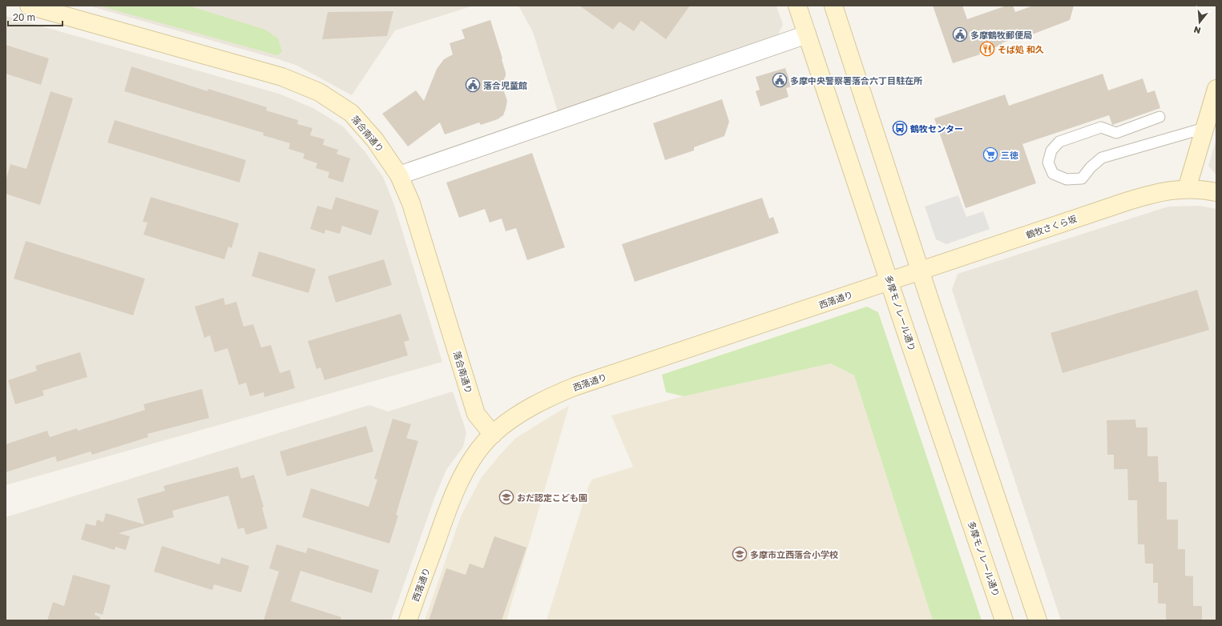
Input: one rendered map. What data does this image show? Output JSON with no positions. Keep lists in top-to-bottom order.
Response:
{
  "streets": {
    "street": [
      "落合南通り",
      "鶴牧さくら坂",
      "西落通り",
      "多摩モノレール通り"
    ]
  },
  "crossings": [
    ["落合南通り", "西落通り"],
    ["鶴牧さくら坂", "西落通り"],
    ["鶴牧さくら坂", "多摩モノレール通り"],
    ["西落通り", "多摩モノレール通り"]
  ],
  "places": {
    "public building": ["多摩鶴牧郵便局", "多摩中央警察署落合六丁目駐在所", "落合児童館"],
    "restaurant": ["そば処 和久"],
    "bus stop": ["鶴牧センター"],
    "supermarket": ["三徳"],
    "school or university": ["おだ認定こども園", "多摩市立西落合小学校"]
  },
  "scale_bar": "20 m",
  "north": "bottom"
}
